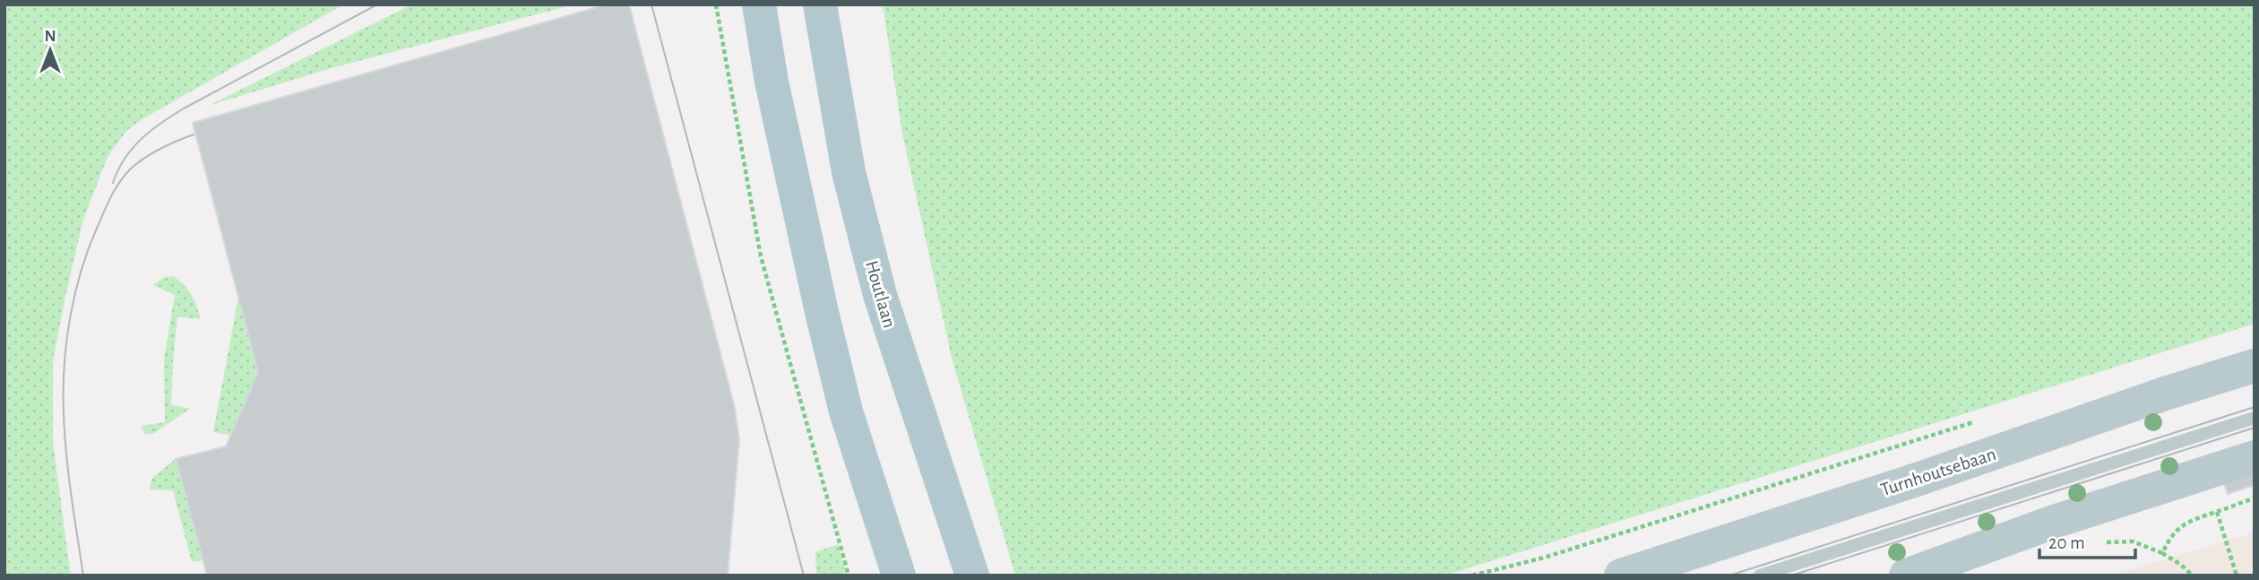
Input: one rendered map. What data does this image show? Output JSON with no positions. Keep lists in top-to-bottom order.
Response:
{
  "streets": {
    "main road": ["Houtlaan", "Turnhoutsebaan"]
  },
  "scale_bar": "20 m",
  "north": "top"
}
